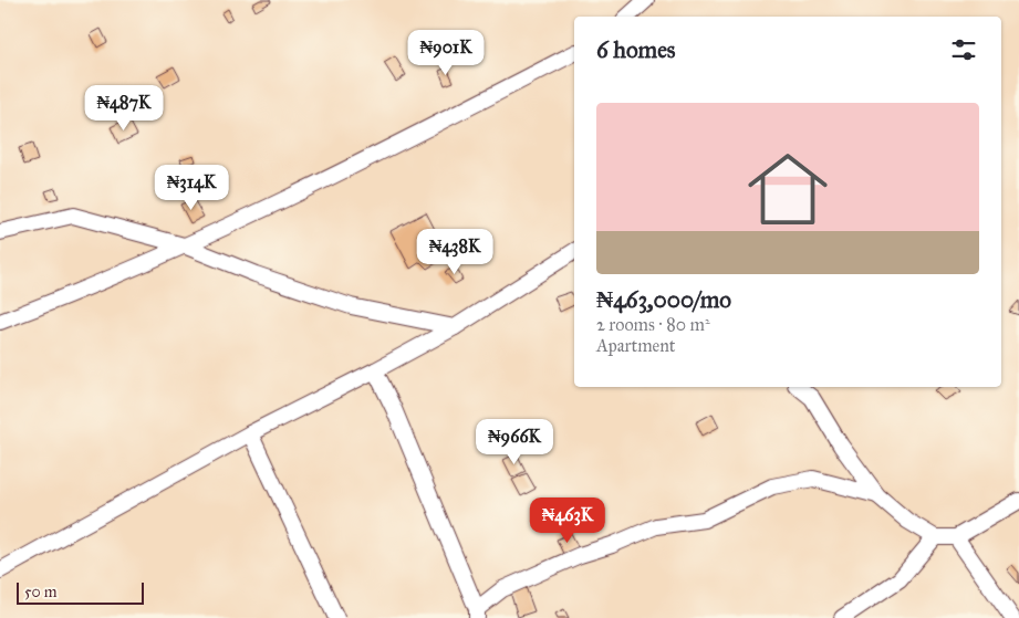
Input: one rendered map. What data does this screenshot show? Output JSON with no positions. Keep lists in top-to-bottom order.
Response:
{
  "scale_bar": "50 m",
  "page": {
    "heading": "6 homes",
    "price": [
      "₦901K",
      "₦487K",
      "₦314K",
      "₦438K",
      "₦966K",
      "₦463K"
    ],
    "list": [
      {
        "name": "₦463,000/mo",
        "note": "2 rooms · 80 m² · Apartment"
      }
    ],
    "scale": "50 m"
  }
}
